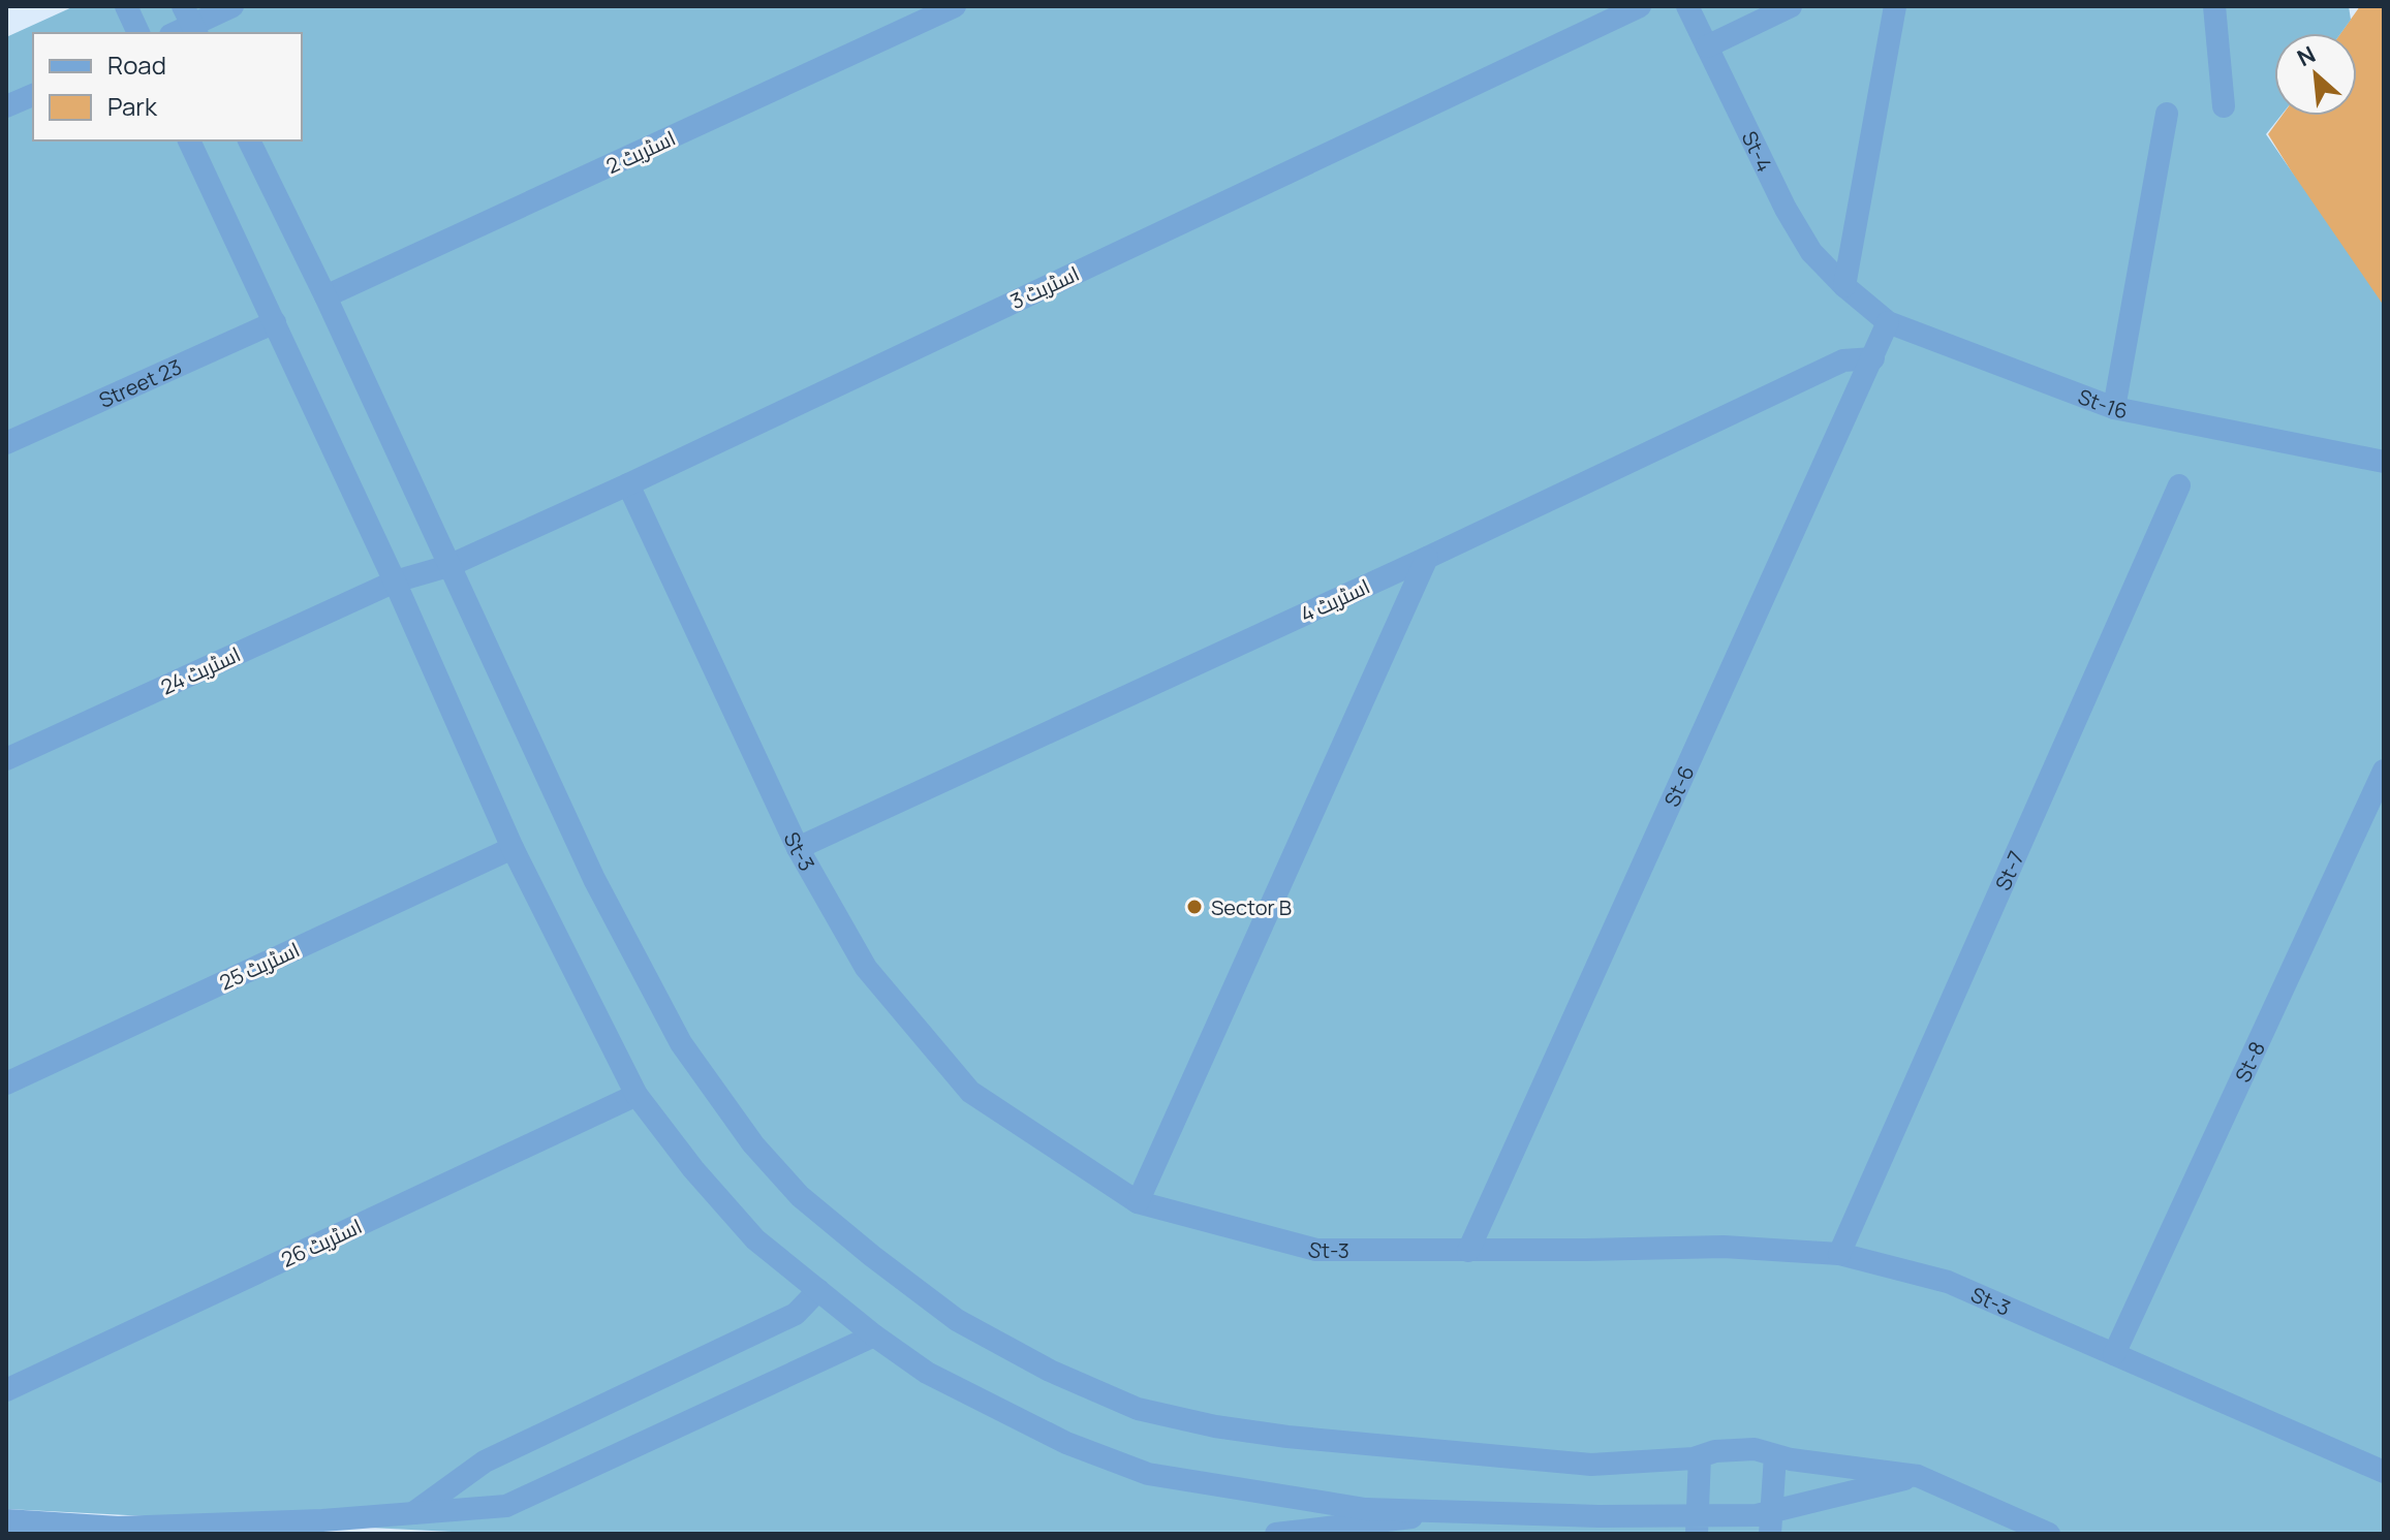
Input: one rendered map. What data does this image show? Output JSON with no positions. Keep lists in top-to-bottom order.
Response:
{
  "streets": {
    "street": [
      "اسٹریٹ 2",
      "St-4",
      "اسٹریٹ 3",
      "Street 23",
      "St-16",
      "اسٹریٹ 4",
      "اسٹریٹ 24",
      "St-6",
      "St-3",
      "St-7",
      "اسٹریٹ 25",
      "St-8",
      "اسٹریٹ 26"
    ]
  },
  "crossings": [
    ["St-4", "St-16"],
    ["اسٹریٹ 3", "اسٹریٹ 24"],
    ["اسٹریٹ 3", "St-3"],
    ["St-16", "St-6"],
    ["اسٹریٹ 4", "St-6"],
    ["اسٹریٹ 4", "St-3"],
    ["St-6", "St-3"],
    ["St-3", "St-7"],
    ["St-3", "St-8"]
  ],
  "places": ["Sector B"],
  "legend": ["Road", "Park"],
  "north": "top left"
}
